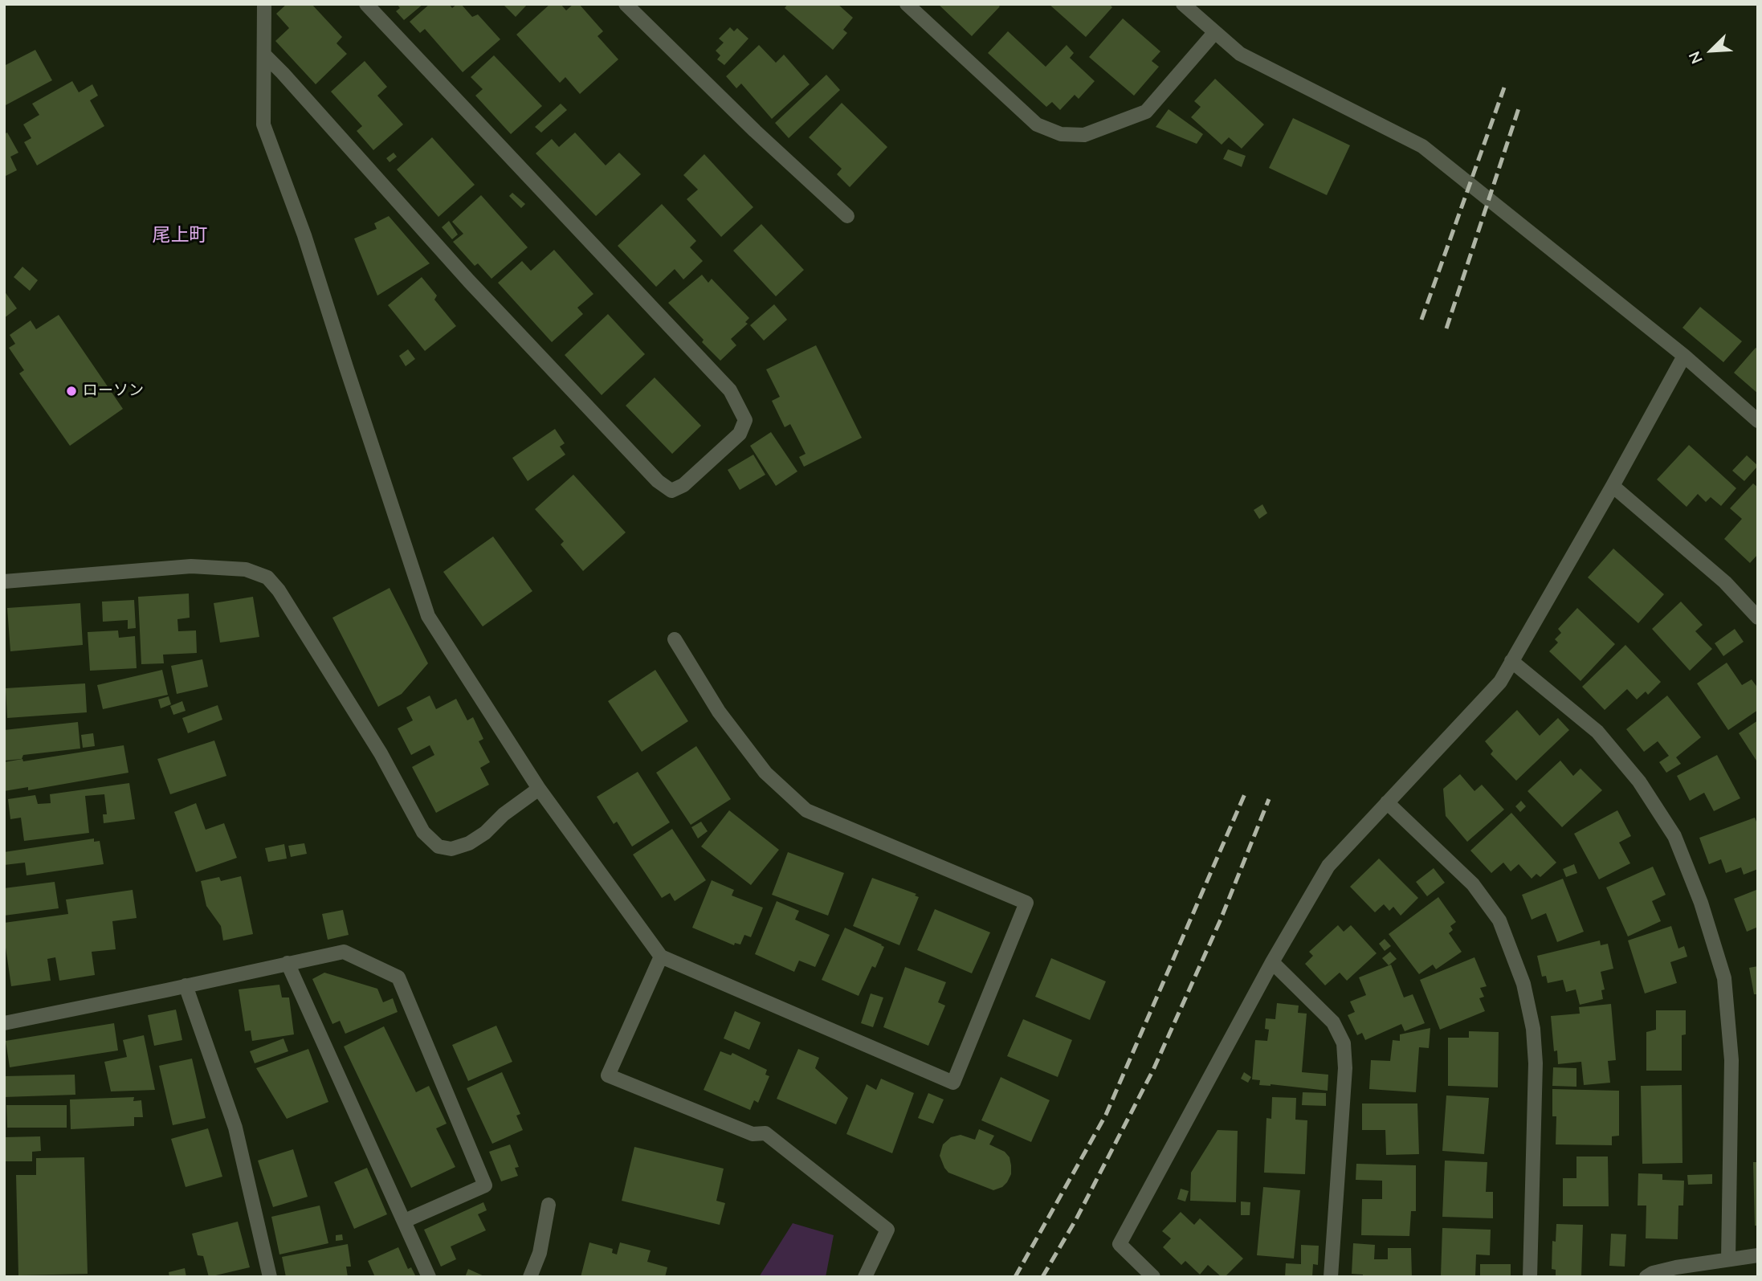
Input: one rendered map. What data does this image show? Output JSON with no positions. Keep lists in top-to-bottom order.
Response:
{
  "districts": ["尾上町"],
  "places": ["ローソン"],
  "north": "bottom left"
}
